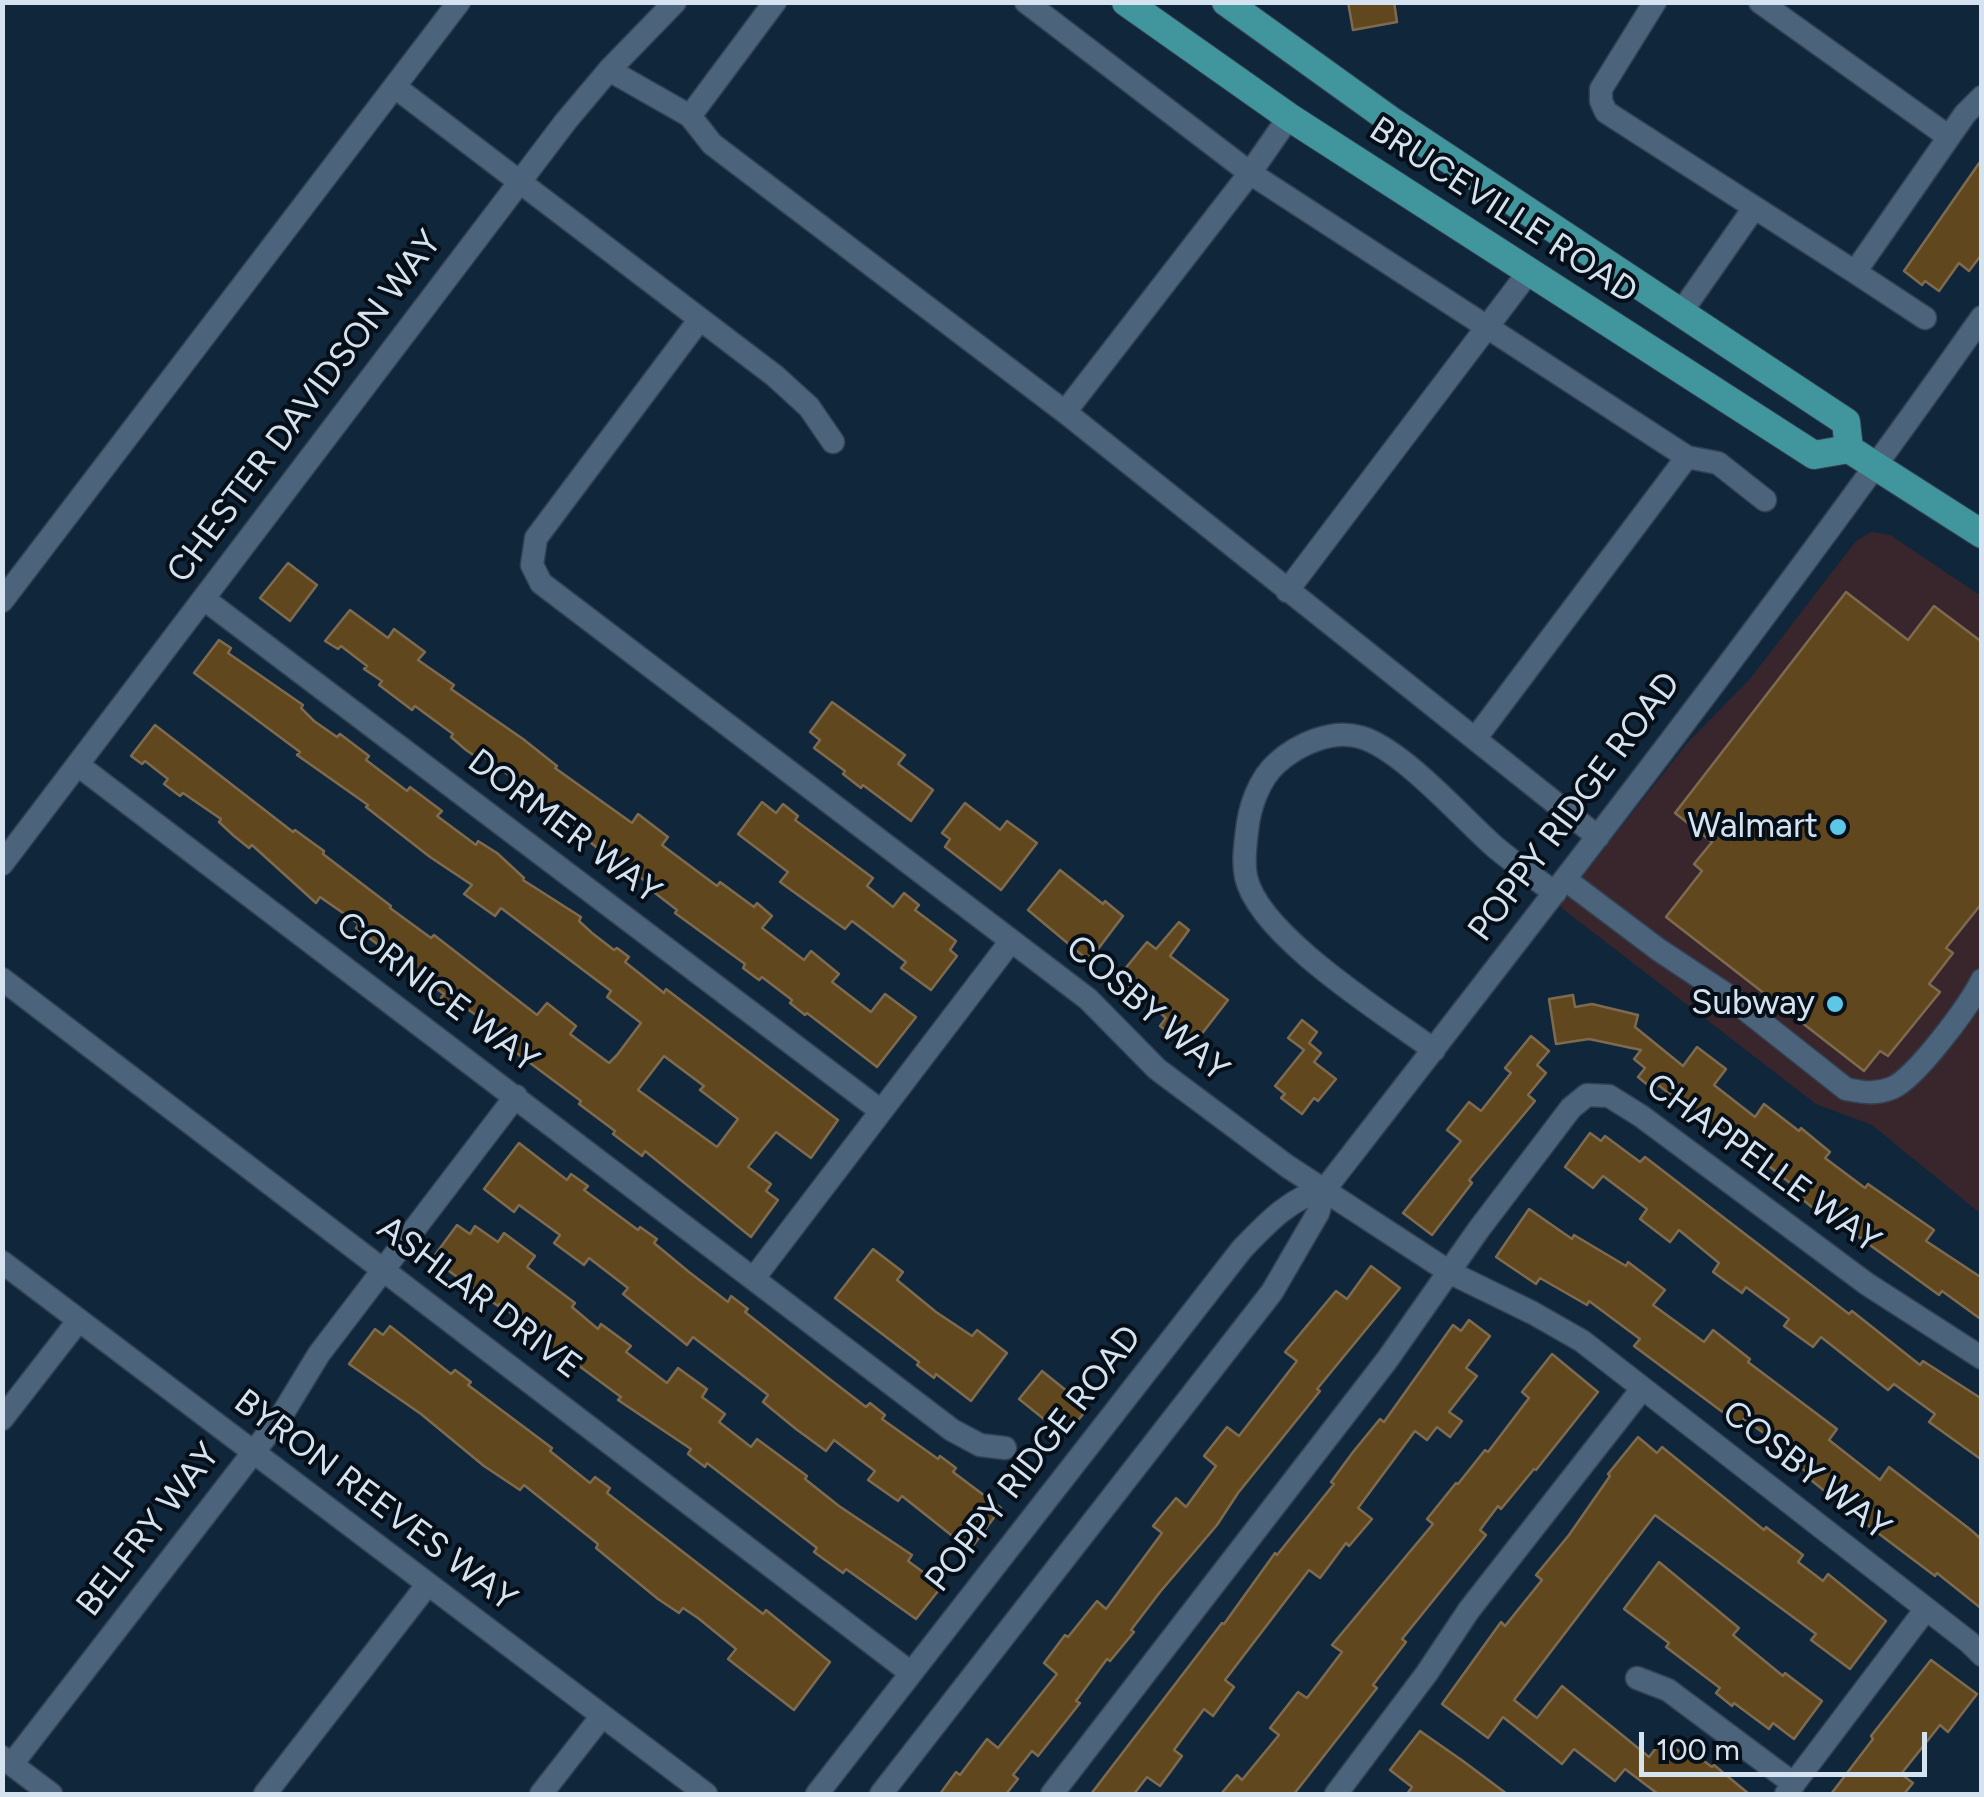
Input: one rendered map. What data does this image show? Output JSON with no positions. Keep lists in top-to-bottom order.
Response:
{
  "streets": {
    "main road": ["BRUCEVILLE ROAD"],
    "street": [
      "CHESTER DAVIDSON WAY",
      "POPPY RIDGE ROAD",
      "DORMER WAY",
      "CORNICE WAY",
      "COSBY WAY",
      "CHAPPELLE WAY",
      "ASHLAR DRIVE",
      "BYRON REEVES WAY",
      "BELFRY WAY"
    ]
  },
  "crossings": [
    ["BRUCEVILLE ROAD", "POPPY RIDGE ROAD"],
    ["CHESTER DAVIDSON WAY", "DORMER WAY"],
    ["CHESTER DAVIDSON WAY", "CORNICE WAY"],
    ["POPPY RIDGE ROAD", "COSBY WAY"],
    ["POPPY RIDGE ROAD", "ASHLAR DRIVE"],
    ["CORNICE WAY", "BELFRY WAY"],
    ["COSBY WAY", "CHAPPELLE WAY"],
    ["ASHLAR DRIVE", "BELFRY WAY"],
    ["BYRON REEVES WAY", "BELFRY WAY"]
  ],
  "places": ["Walmart", "Subway"],
  "scale_bar": "100 m"
}
